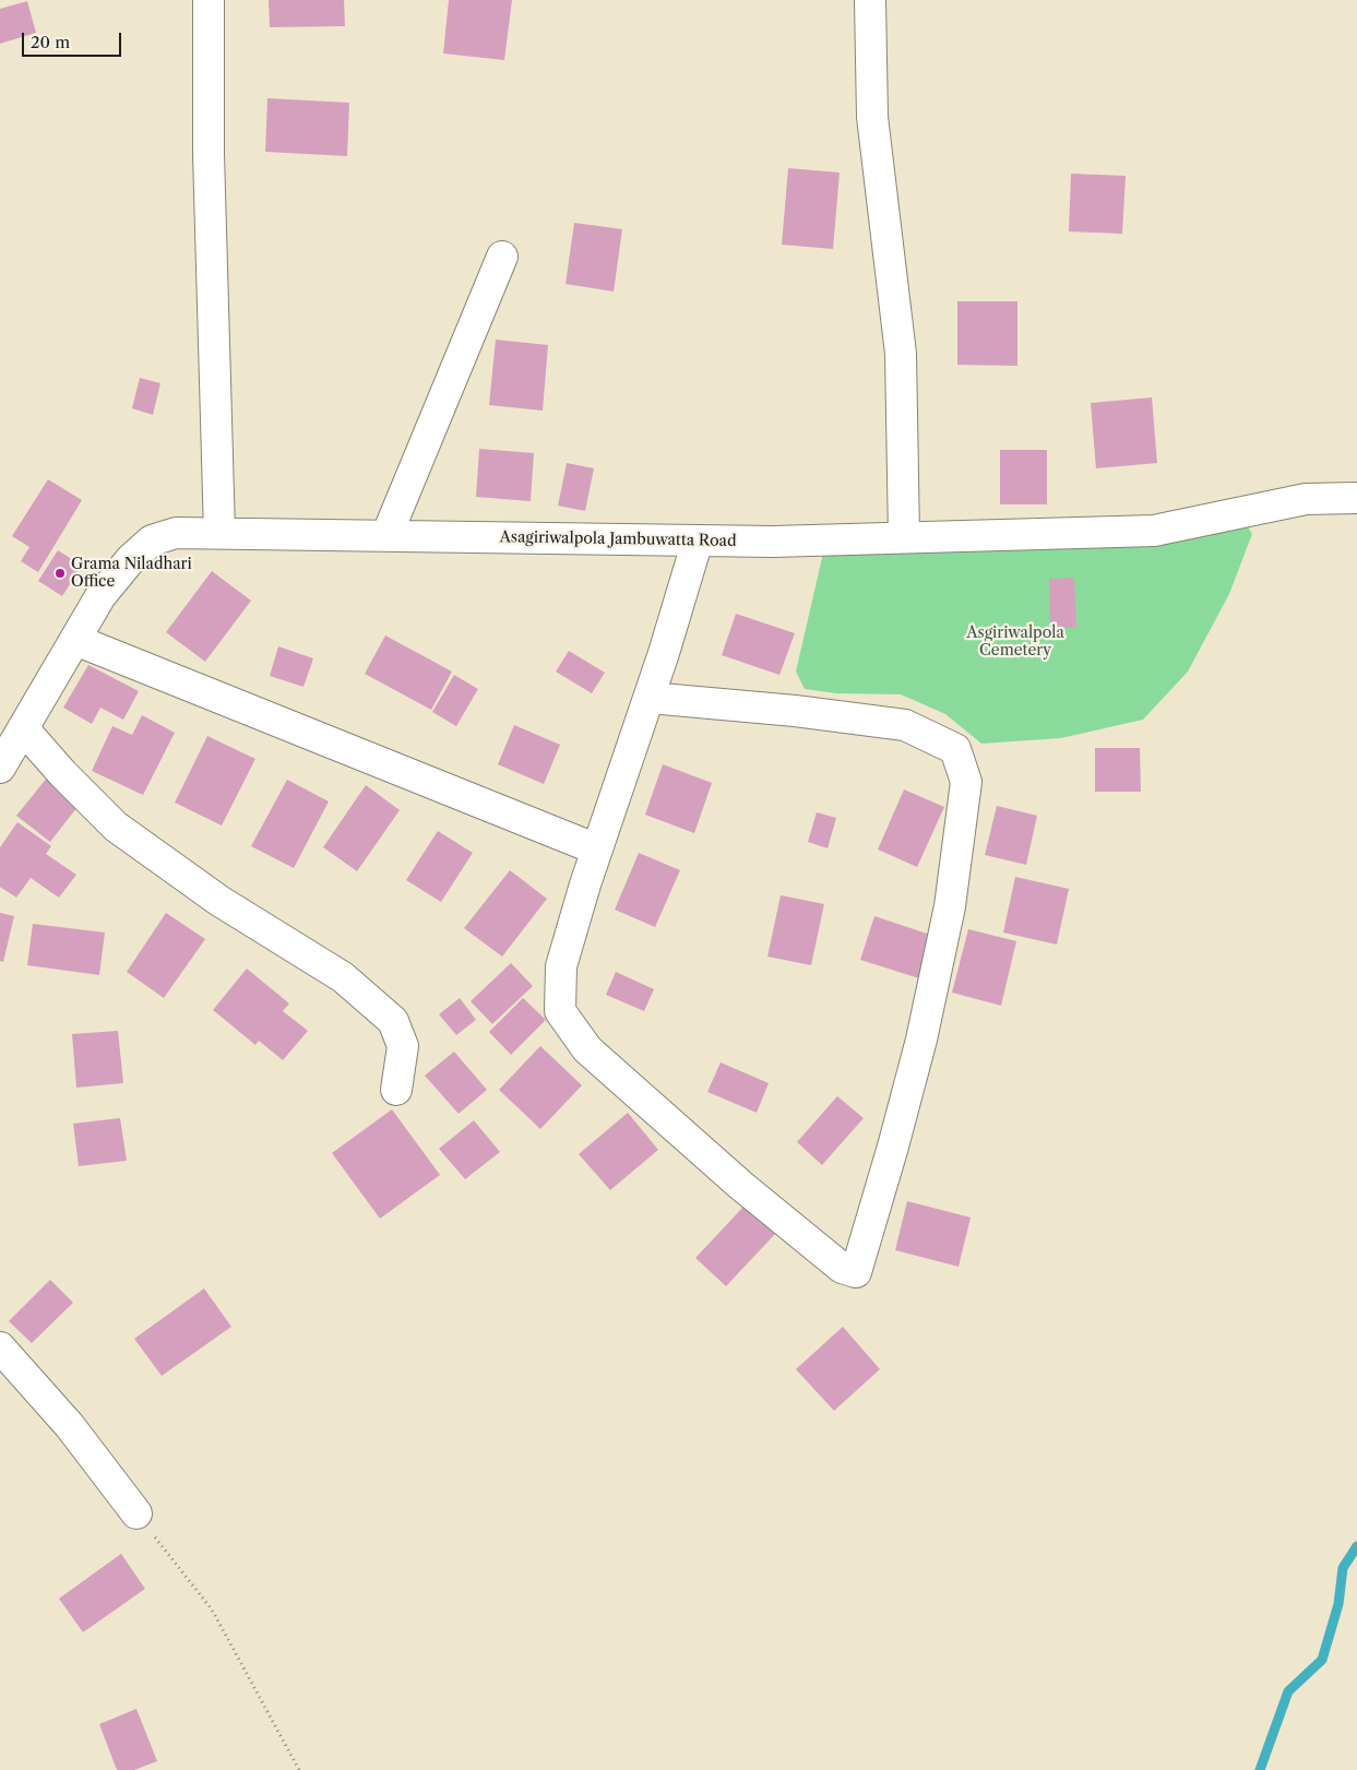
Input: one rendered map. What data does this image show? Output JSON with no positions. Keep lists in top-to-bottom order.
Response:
{
  "streets": {
    "street": ["Asagiriwalpola Jambuwatta Road"]
  },
  "parks": ["Asgiriwalpola Cemetery"],
  "places": ["Grama Niladhari Office"],
  "scale_bar": "20 m"
}
